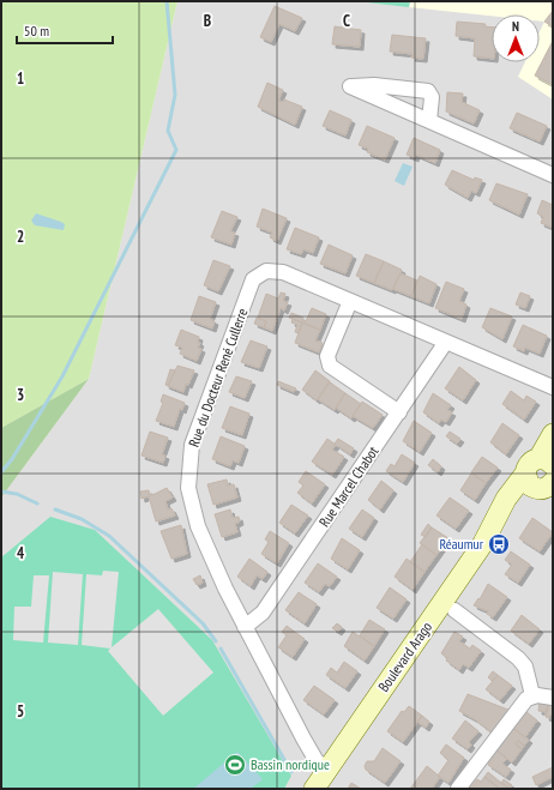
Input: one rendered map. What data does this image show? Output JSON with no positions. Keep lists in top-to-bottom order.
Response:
{
  "streets": {
    "main road": ["Boulevard Arago"],
    "street": ["Rue du Docteur René Cullerre", "Rue Marcel Chabot"]
  },
  "crossings": [
    ["Rue du Docteur René Cullerre", "Rue Marcel Chabot"],
    ["Rue du Docteur René Cullerre", "Boulevard Arago"]
  ],
  "places": {
    "bus stop": ["Réaumur"],
    "sports": ["Bassin nordique"]
  },
  "scale_bar": "50 m",
  "north": "top",
  "grid": {
    "columns": ["B", "C"],
    "rows": [
      "1",
      "2",
      "3",
      "4",
      "5"
    ]
  }
}
